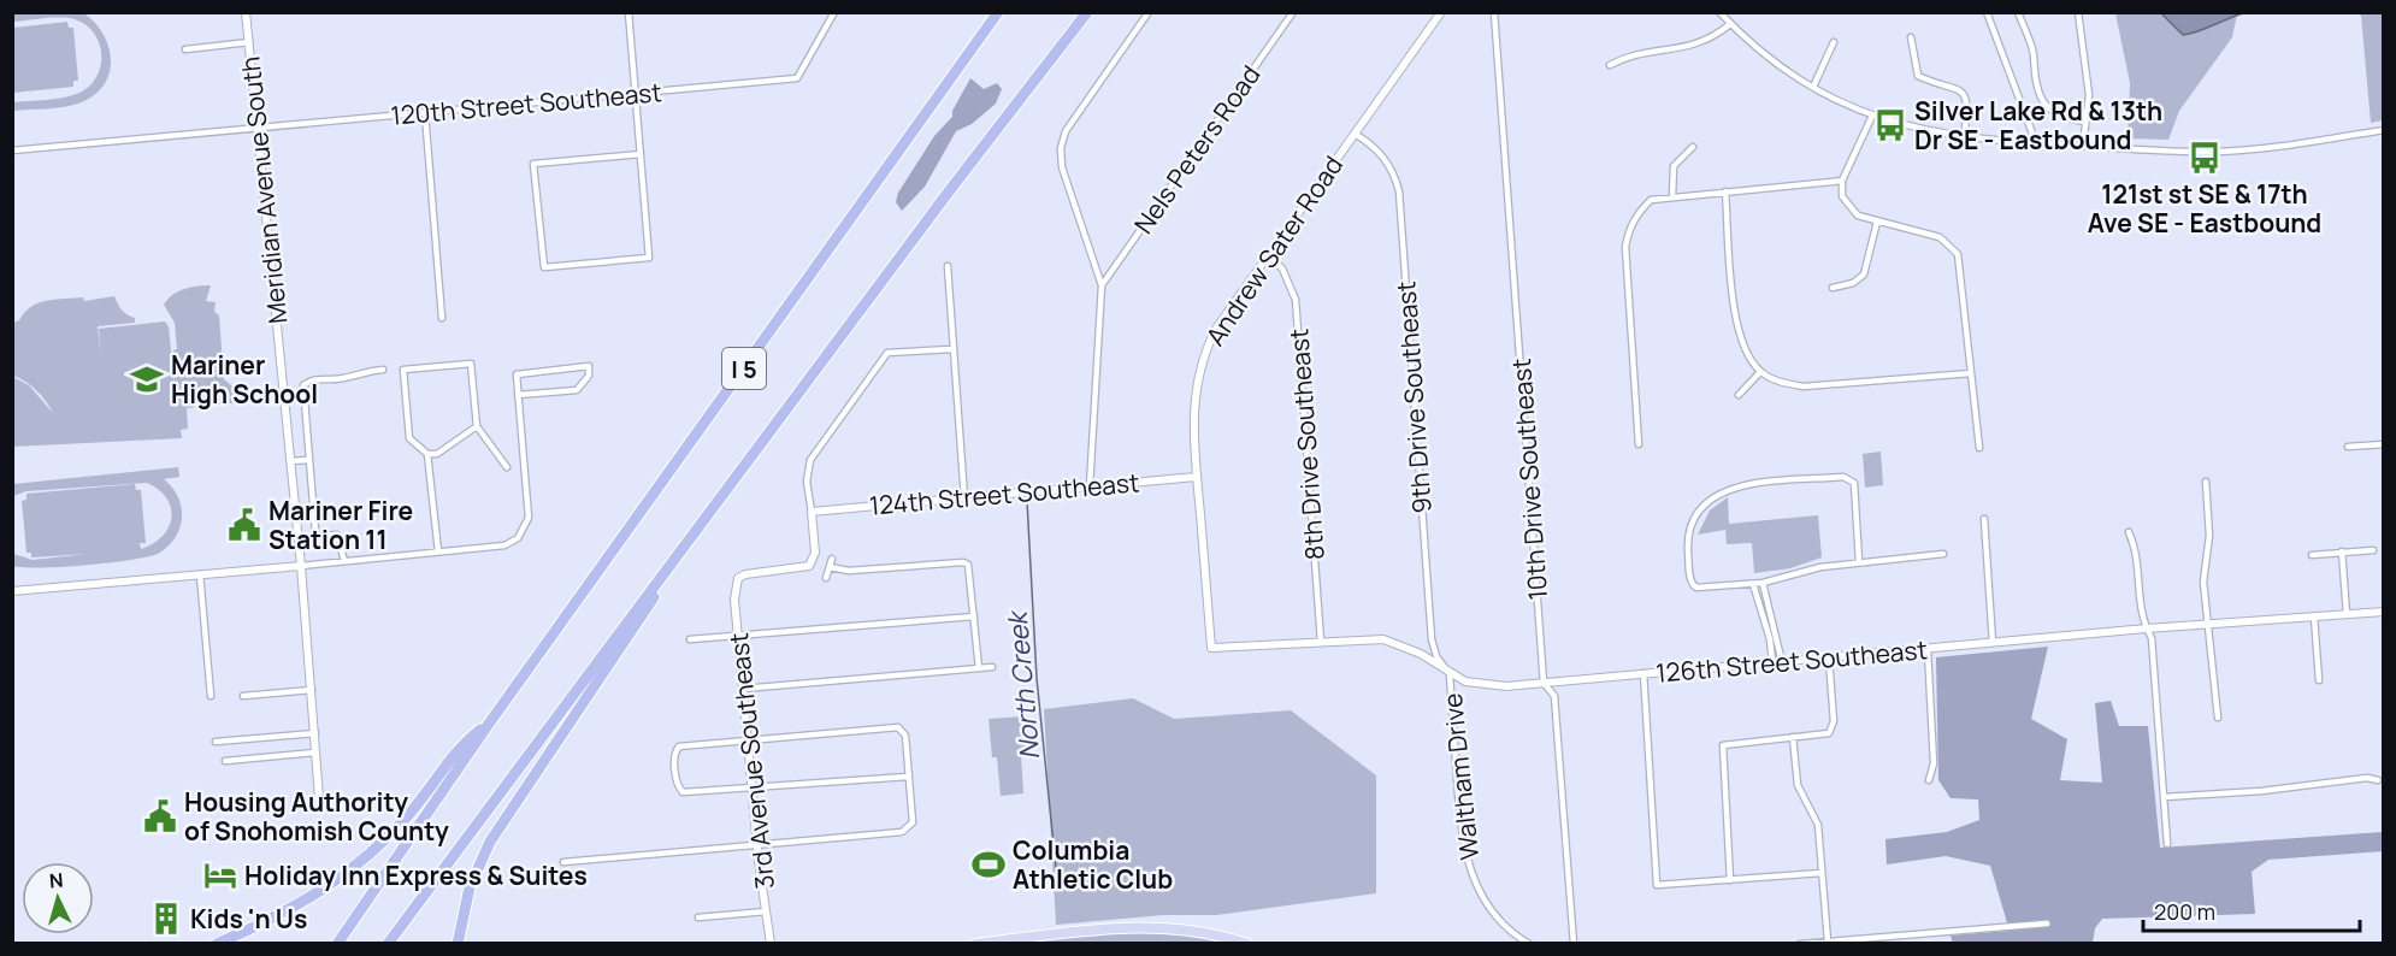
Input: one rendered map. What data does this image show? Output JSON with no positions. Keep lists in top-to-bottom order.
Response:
{
  "streets": {
    "highway": ["I 5"],
    "street": [
      "120th Street Southeast",
      "Nels Peters Road",
      "Meridian Avenue South",
      "Andrew Sater Road",
      "9th Drive Southeast",
      "8th Drive Southeast",
      "10th Drive Southeast",
      "124th Street Southeast",
      "126th Street Southeast",
      "3rd Avenue Southeast",
      "Waltham Drive"
    ]
  },
  "crossings": [
    ["120th Street Southeast", "Meridian Avenue South"],
    ["Andrew Sater Road", "9th Drive Southeast"],
    ["Andrew Sater Road", "8th Drive Southeast"],
    ["Andrew Sater Road", "124th Street Southeast"],
    ["Andrew Sater Road", "126th Street Southeast"],
    ["9th Drive Southeast", "126th Street Southeast"],
    ["9th Drive Southeast", "Waltham Drive"],
    ["8th Drive Southeast", "126th Street Southeast"],
    ["10th Drive Southeast", "126th Street Southeast"],
    ["124th Street Southeast", "3rd Avenue Southeast"],
    ["126th Street Southeast", "Waltham Drive"]
  ],
  "water": ["North Creek"],
  "places": {
    "bus stop": ["Silver Lake Rd & 13th Dr SE - Eastbound", "121st st SE & 17th Ave SE - Eastbound"],
    "school or university": ["Mariner High School"],
    "public building": ["Mariner Fire Station 11", "Housing Authority of Snohomish County"],
    "sports": ["Columbia Athletic Club"],
    "hotel": ["Holiday Inn Express & Suites"],
    "building": ["Kids 'n Us"]
  },
  "scale_bar": "200 m",
  "north": "top"
}
